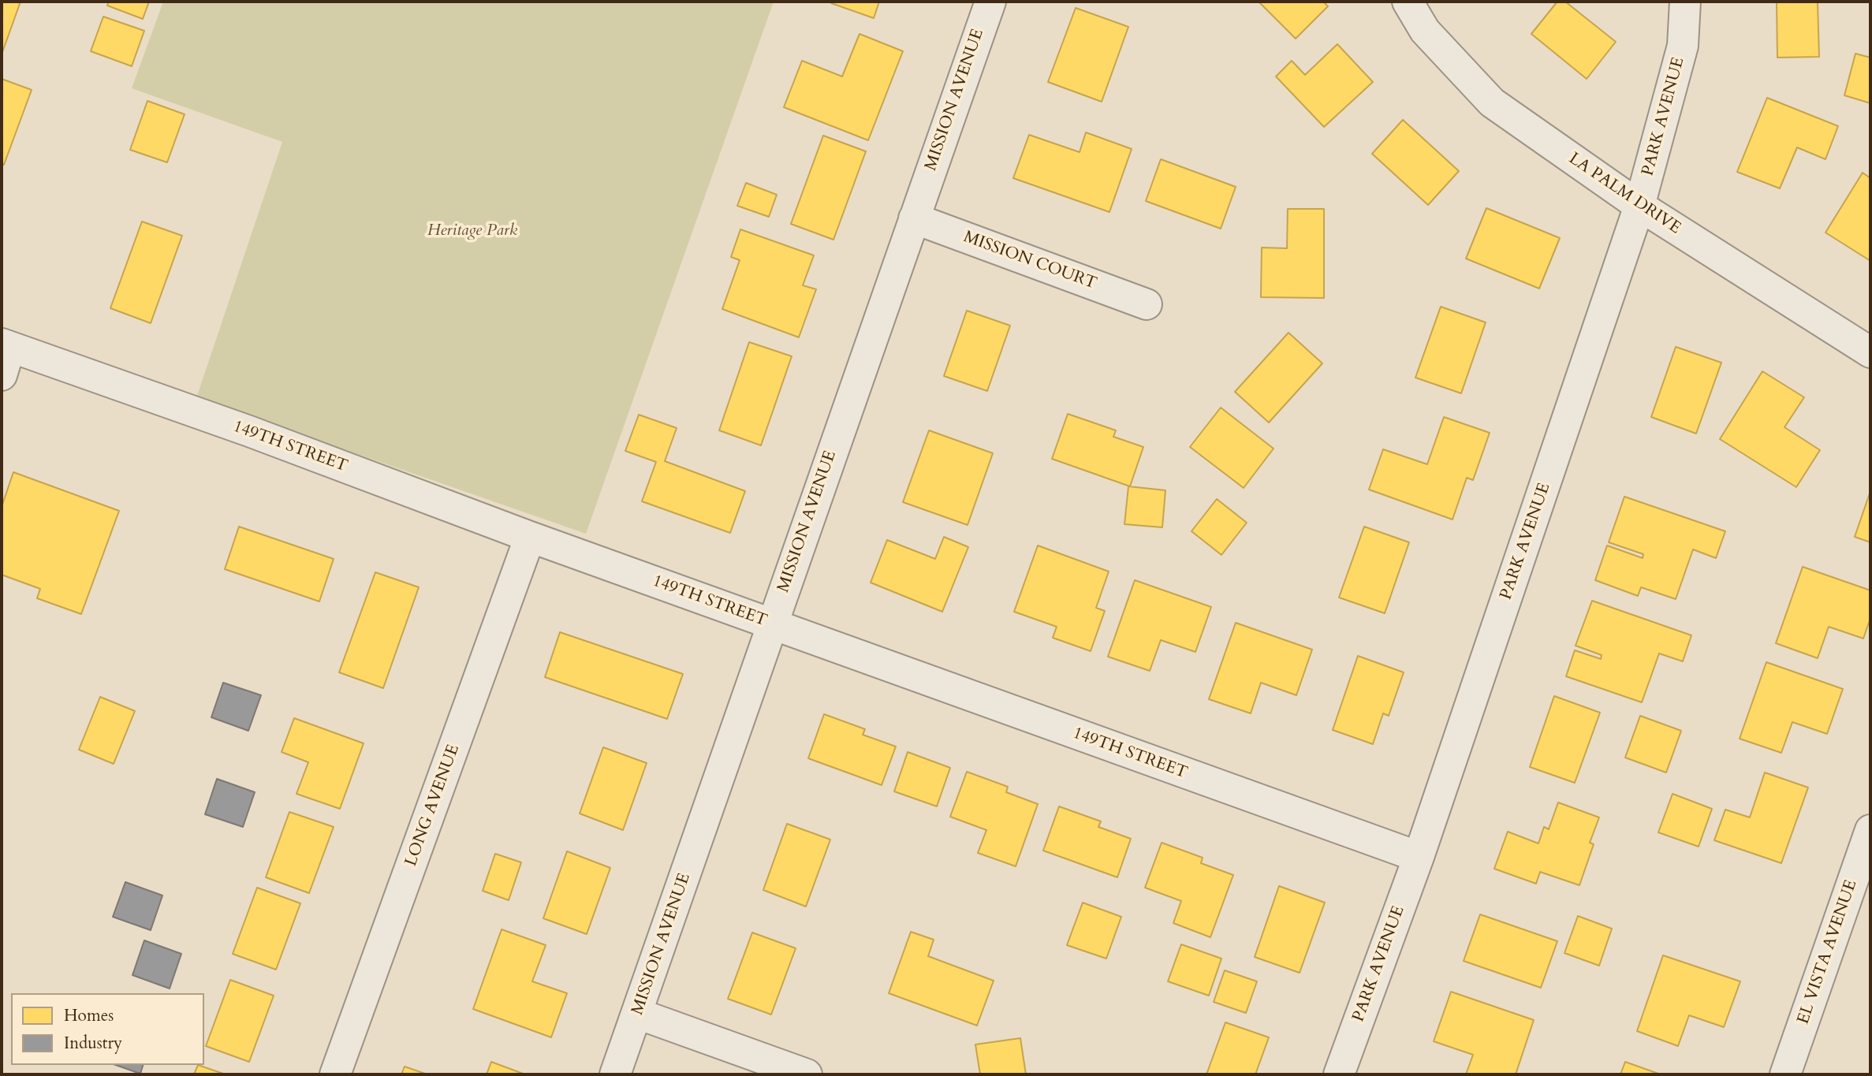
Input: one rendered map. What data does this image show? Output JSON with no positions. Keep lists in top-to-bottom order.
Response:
{
  "streets": {
    "street": [
      "MISSION AVENUE",
      "PARK AVENUE",
      "LA PALM DRIVE",
      "MISSION COURT",
      "149TH STREET",
      "LONG AVENUE",
      "EL VISTA AVENUE"
    ]
  },
  "crossings": [
    ["MISSION AVENUE", "MISSION COURT"],
    ["MISSION AVENUE", "149TH STREET"],
    ["PARK AVENUE", "LA PALM DRIVE"],
    ["PARK AVENUE", "149TH STREET"],
    ["149TH STREET", "LONG AVENUE"]
  ],
  "parks": ["Heritage Park"],
  "legend": ["Homes", "Industry"]
}
